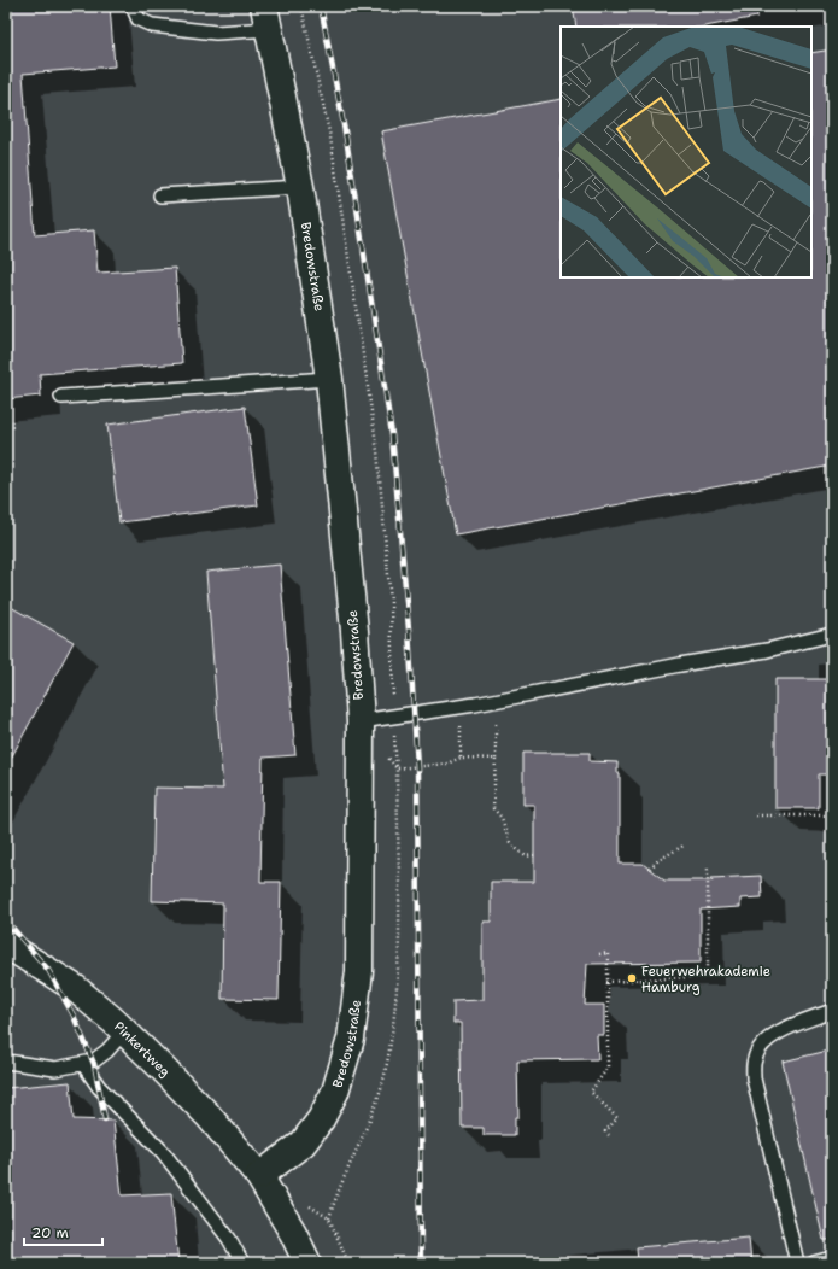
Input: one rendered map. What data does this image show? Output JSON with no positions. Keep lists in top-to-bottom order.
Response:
{
  "streets": {
    "street": ["Bredowstraße", "Pinkertweg"]
  },
  "crossings": [
    ["Bredowstraße", "Pinkertweg"]
  ],
  "places": ["Feuerwehrakademie Hamburg"],
  "scale_bar": "20 m"
}
